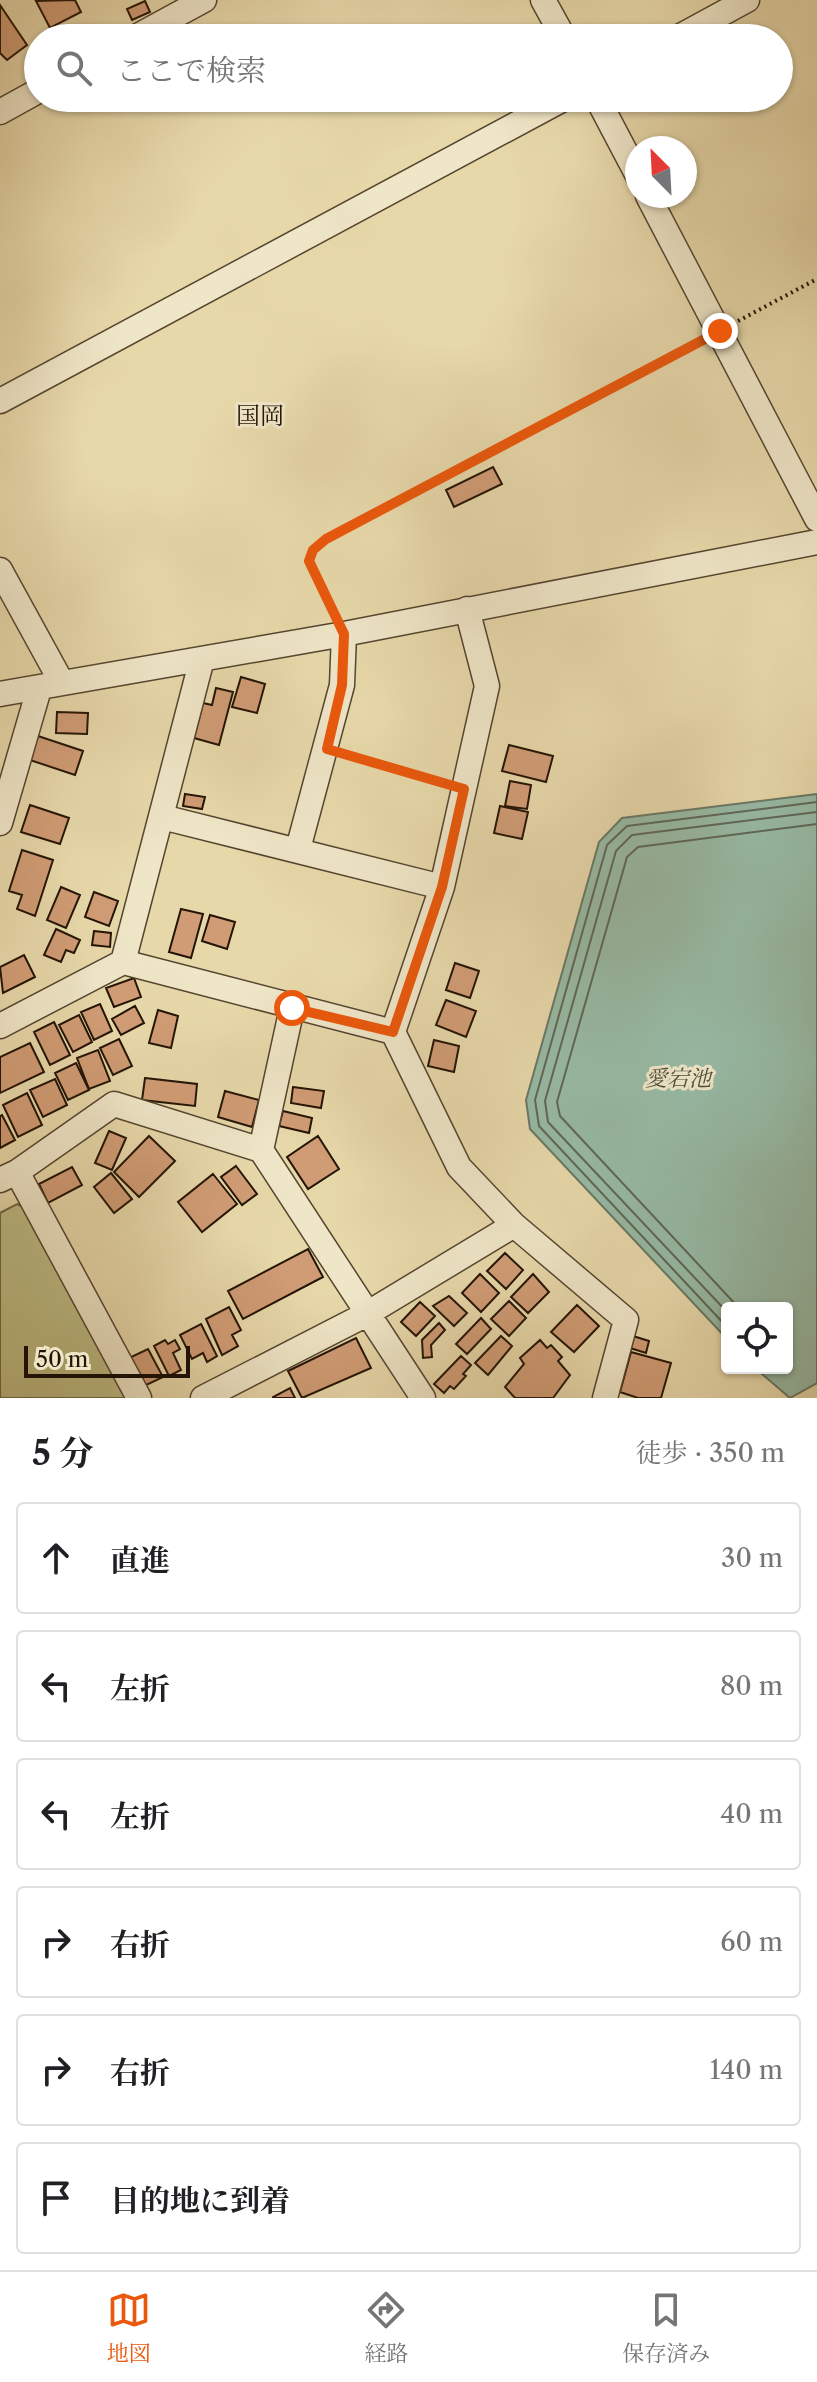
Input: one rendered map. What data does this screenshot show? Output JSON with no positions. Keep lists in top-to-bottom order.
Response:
{
  "districts": ["国岡"],
  "water": ["愛宕池"],
  "scale_bar": "50 m",
  "north": "top left",
  "page": {
    "search": "ここで検索",
    "scale": "50 m",
    "heading": ["5 分", "徒歩 · 350 m"],
    "list": [
      ["直進", "30 m"],
      ["左折", "80 m"],
      ["左折", "40 m"],
      ["右折", "60 m"],
      ["右折", "140 m"],
      "目的地に到着"
    ],
    "nav": ["地図", "経路", "保存済み"]
  }
}
